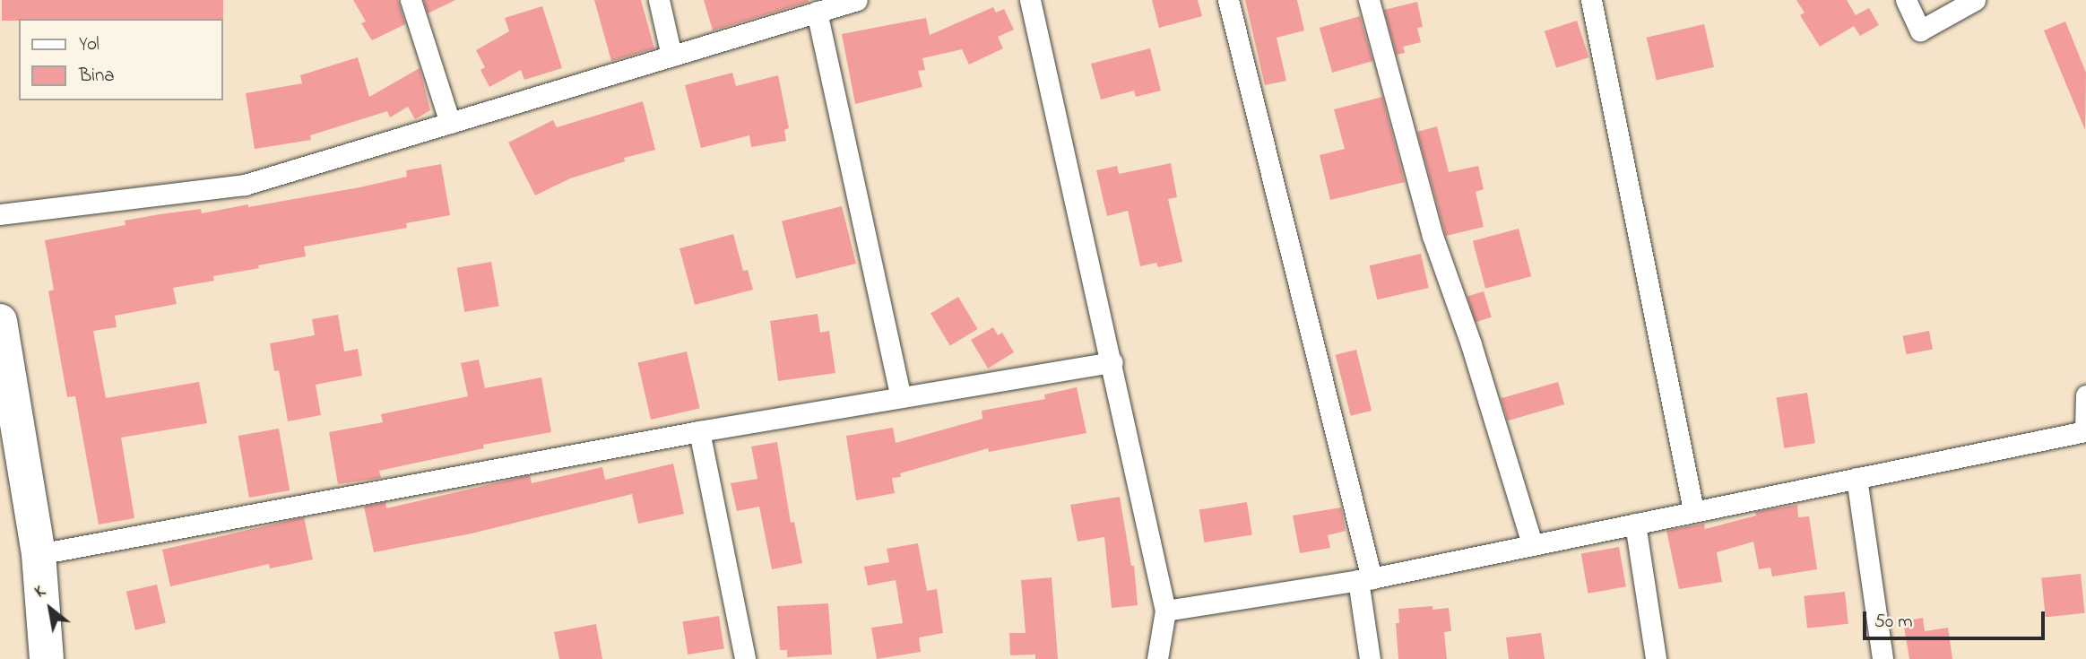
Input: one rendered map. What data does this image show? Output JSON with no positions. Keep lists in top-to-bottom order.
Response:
{
  "legend": ["Yol", "Bina"],
  "scale_bar": "50 m",
  "north": "top left"
}
